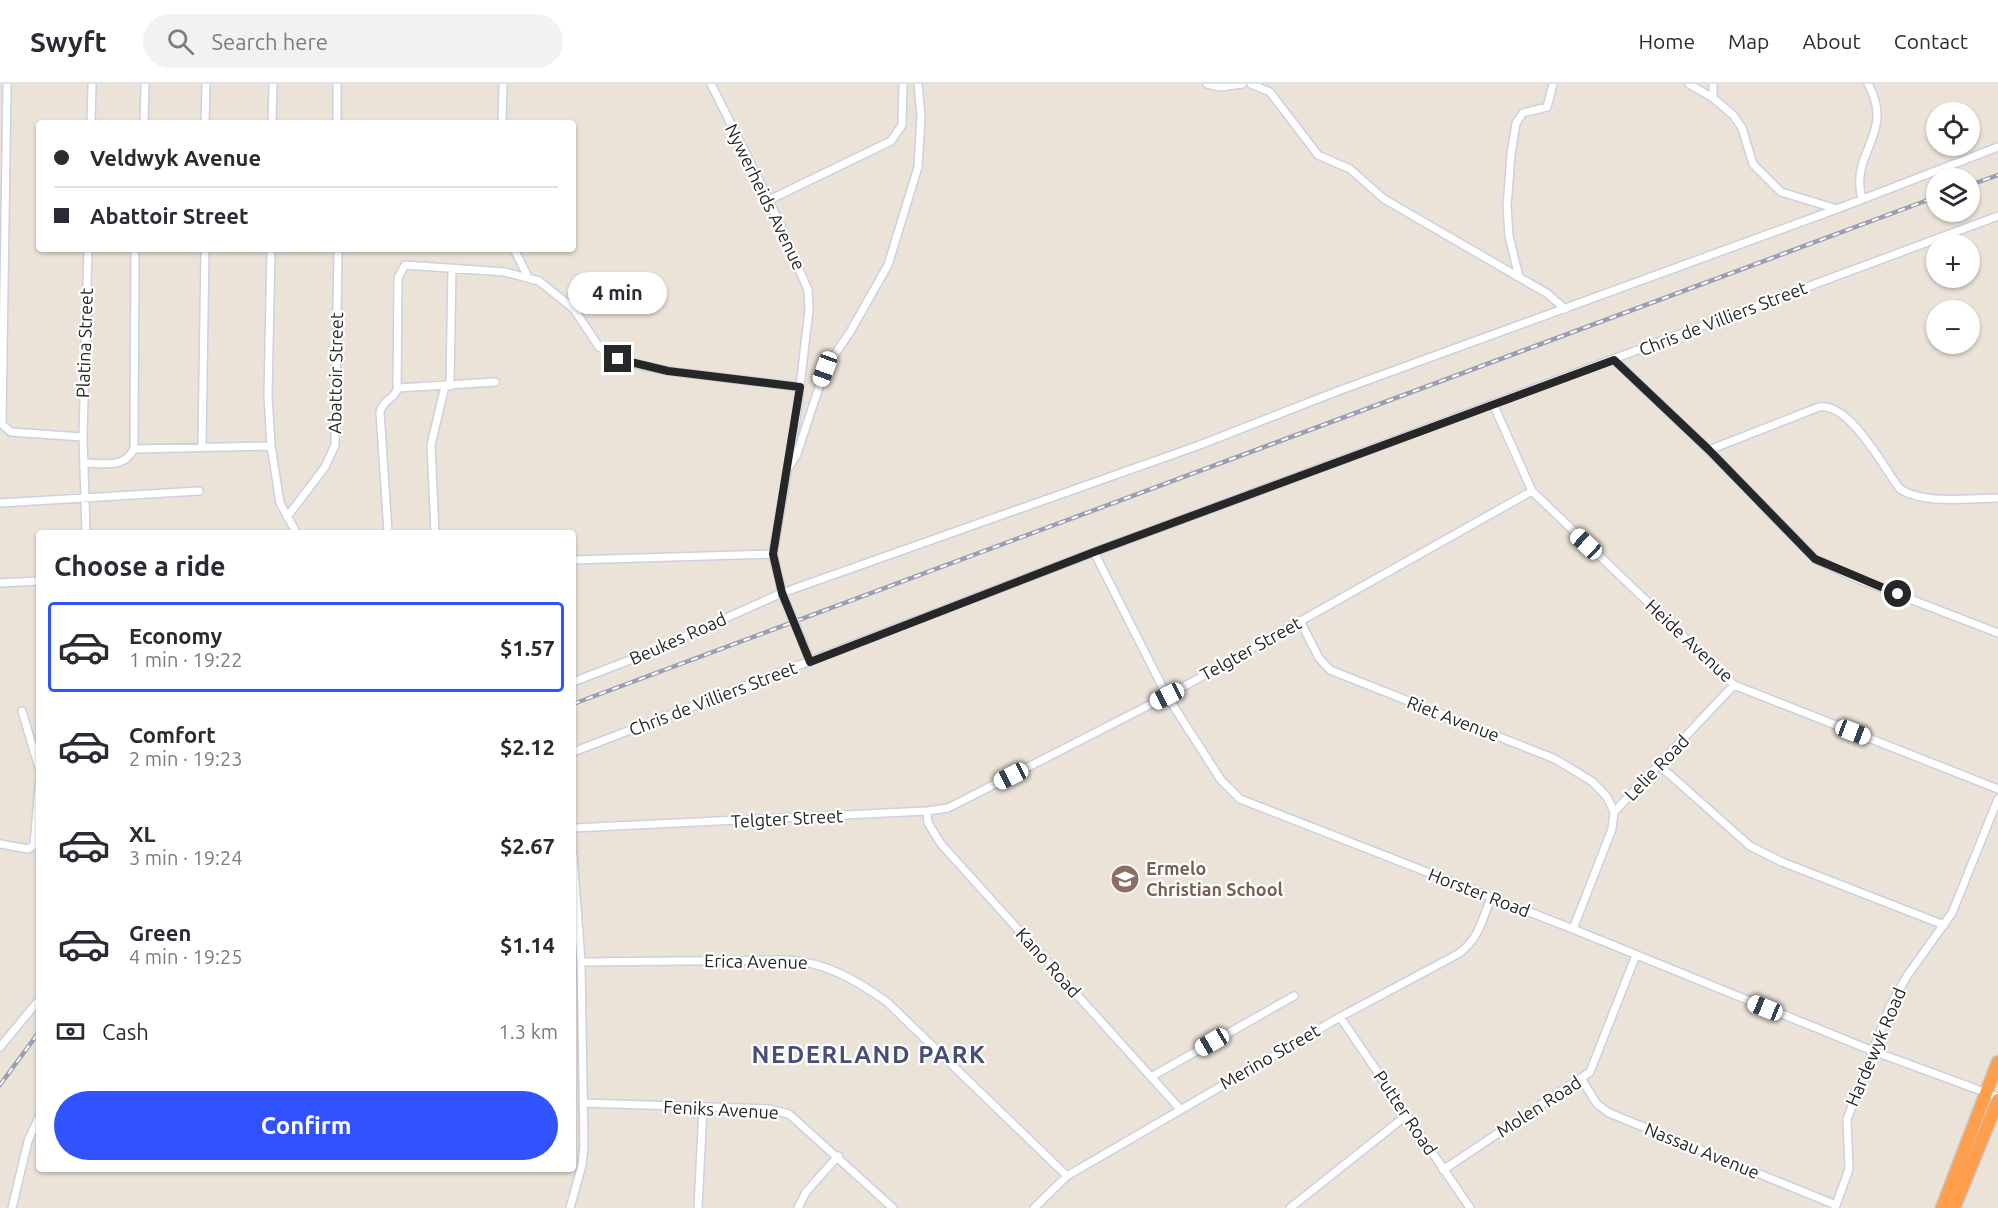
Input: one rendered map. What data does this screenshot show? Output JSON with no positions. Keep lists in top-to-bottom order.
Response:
{
  "streets": {
    "street": [
      "Nywerheids Avenue",
      "Chris de Villiers Street",
      "Platina Street",
      "Abattoir Street",
      "Beukes Road",
      "Heide Avenue",
      "Telgter Street",
      "Riet Avenue",
      "Lelie Road",
      "Horster Road",
      "Erica Avenue",
      "Kano Road",
      "Hardewyk Road",
      "Merino Street",
      "Molen Road",
      "Feniks Avenue",
      "Putter Road",
      "Nassau Avenue"
    ]
  },
  "crossings": [
    ["Chris de Villiers Street", "Heide Avenue"],
    ["Chris de Villiers Street", "Horster Road"],
    ["Heide Avenue", "Telgter Street"],
    ["Heide Avenue", "Lelie Road"],
    ["Telgter Street", "Riet Avenue"],
    ["Telgter Street", "Horster Road"],
    ["Telgter Street", "Kano Road"],
    ["Riet Avenue", "Lelie Road"],
    ["Lelie Road", "Horster Road"],
    ["Horster Road", "Hardewyk Road"],
    ["Horster Road", "Merino Street"],
    ["Horster Road", "Molen Road"],
    ["Erica Avenue", "Merino Street"],
    ["Kano Road", "Merino Street"],
    ["Hardewyk Road", "Nassau Avenue"],
    ["Merino Street", "Putter Road"],
    ["Molen Road", "Putter Road"],
    ["Molen Road", "Nassau Avenue"]
  ],
  "districts": ["NEDERLAND PARK"],
  "places": {
    "school or university": ["Ermelo Christian School"]
  },
  "page": {
    "header": "Swyft",
    "search": "Search here",
    "nav": [
      "Home",
      "Map",
      "About",
      "Contact"
    ],
    "map_buttons": ["+", "−"],
    "banner": ["Veldwyk Avenue", "Abattoir Street"],
    "bubble": "4 min",
    "heading": "Choose a ride",
    "list": [
      {
        "name": "Economy",
        "note": "1 min · 19:22",
        "value": "$1.57"
      },
      {
        "name": "Comfort",
        "note": "2 min · 19:23",
        "value": "$2.12"
      },
      {
        "name": "XL",
        "note": "3 min · 19:24",
        "value": "$2.67"
      },
      {
        "name": "Green",
        "note": "4 min · 19:25",
        "value": "$1.14"
      }
    ],
    "pay": ["Cash", "1.3 km"],
    "buttons": "Confirm"
  }
}
